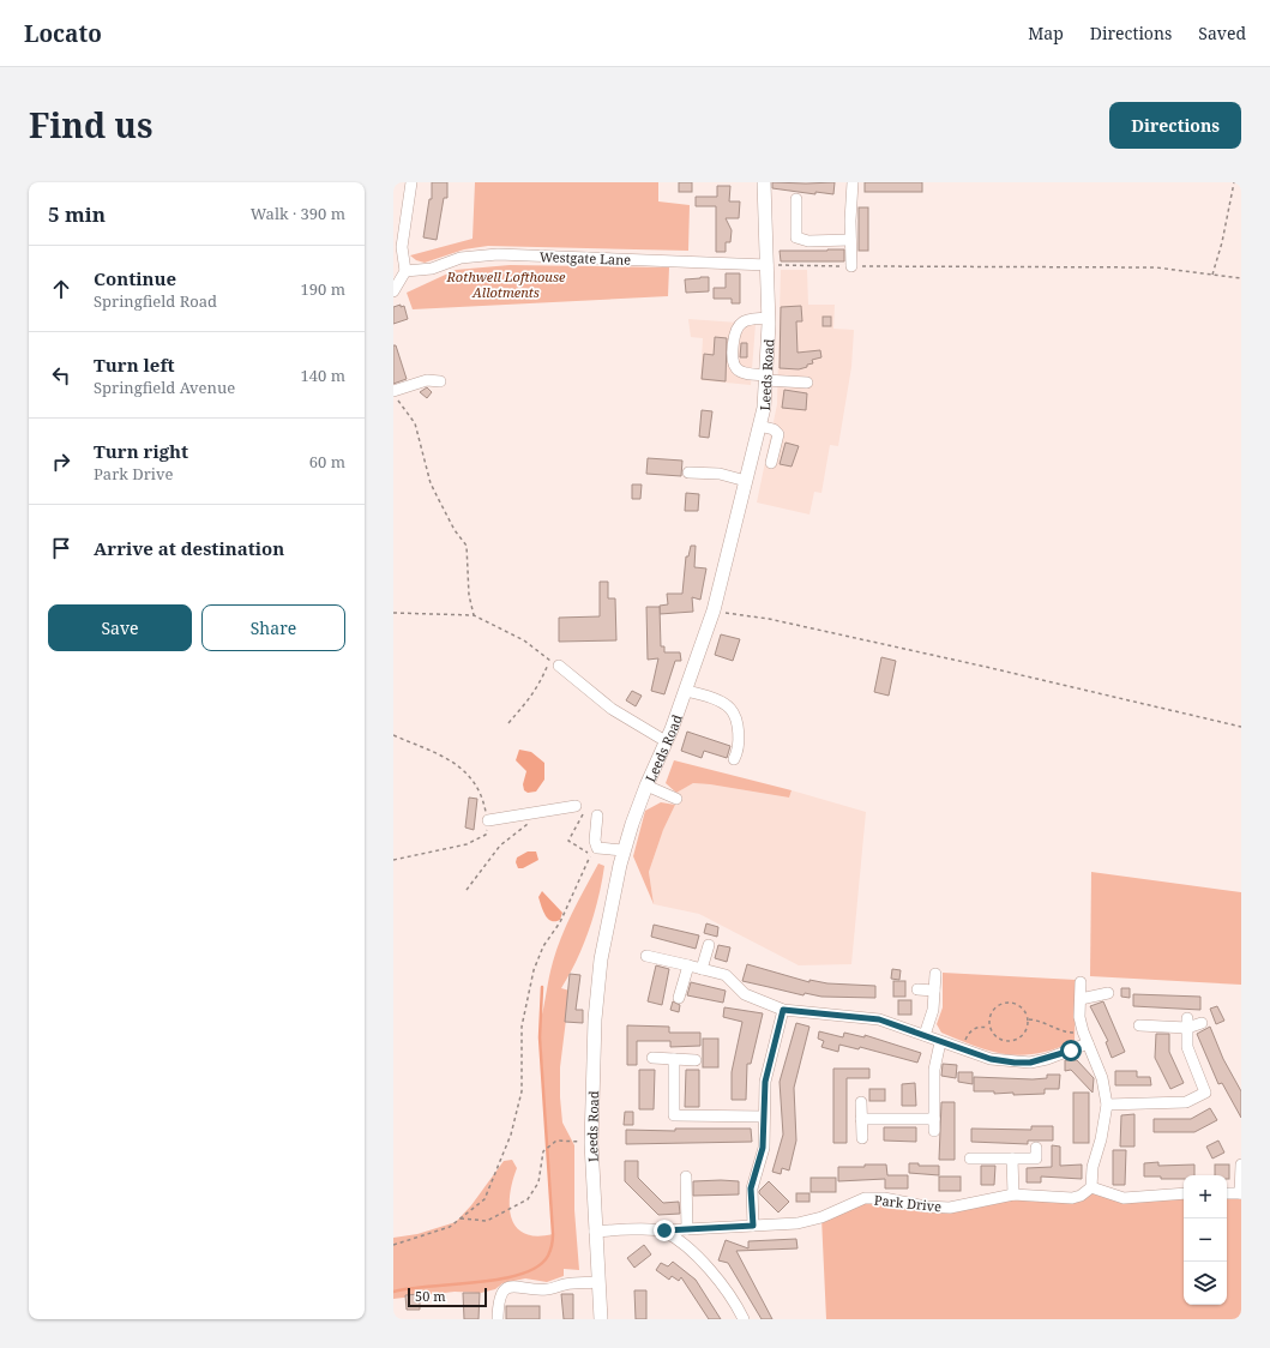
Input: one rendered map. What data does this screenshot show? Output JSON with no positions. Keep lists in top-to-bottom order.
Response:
{
  "streets": {
    "main road": ["Leeds Road"],
    "street": ["Westgate Lane", "Park Drive"]
  },
  "crossings": [
    ["Westgate Lane", "Leeds Road"],
    ["Leeds Road", "Park Drive"]
  ],
  "parks": ["Rothwell Lofthouse Allotments"],
  "scale_bar": "50 m",
  "page": {
    "header": "Locato",
    "nav": ["Map", "Directions", "Saved"],
    "title": "Find us",
    "buttons": [
      "Directions",
      ["Save", "Share"]
    ],
    "heading": ["5 min", "Walk · 390 m"],
    "list": [
      ["Continue", "Springfield Road", "190 m"],
      ["Turn left", "Springfield Avenue", "140 m"],
      ["Turn right", "Park Drive", "60 m"],
      "Arrive at destination"
    ],
    "map_buttons": ["+", "−"],
    "scale": "50 m"
  }
}
